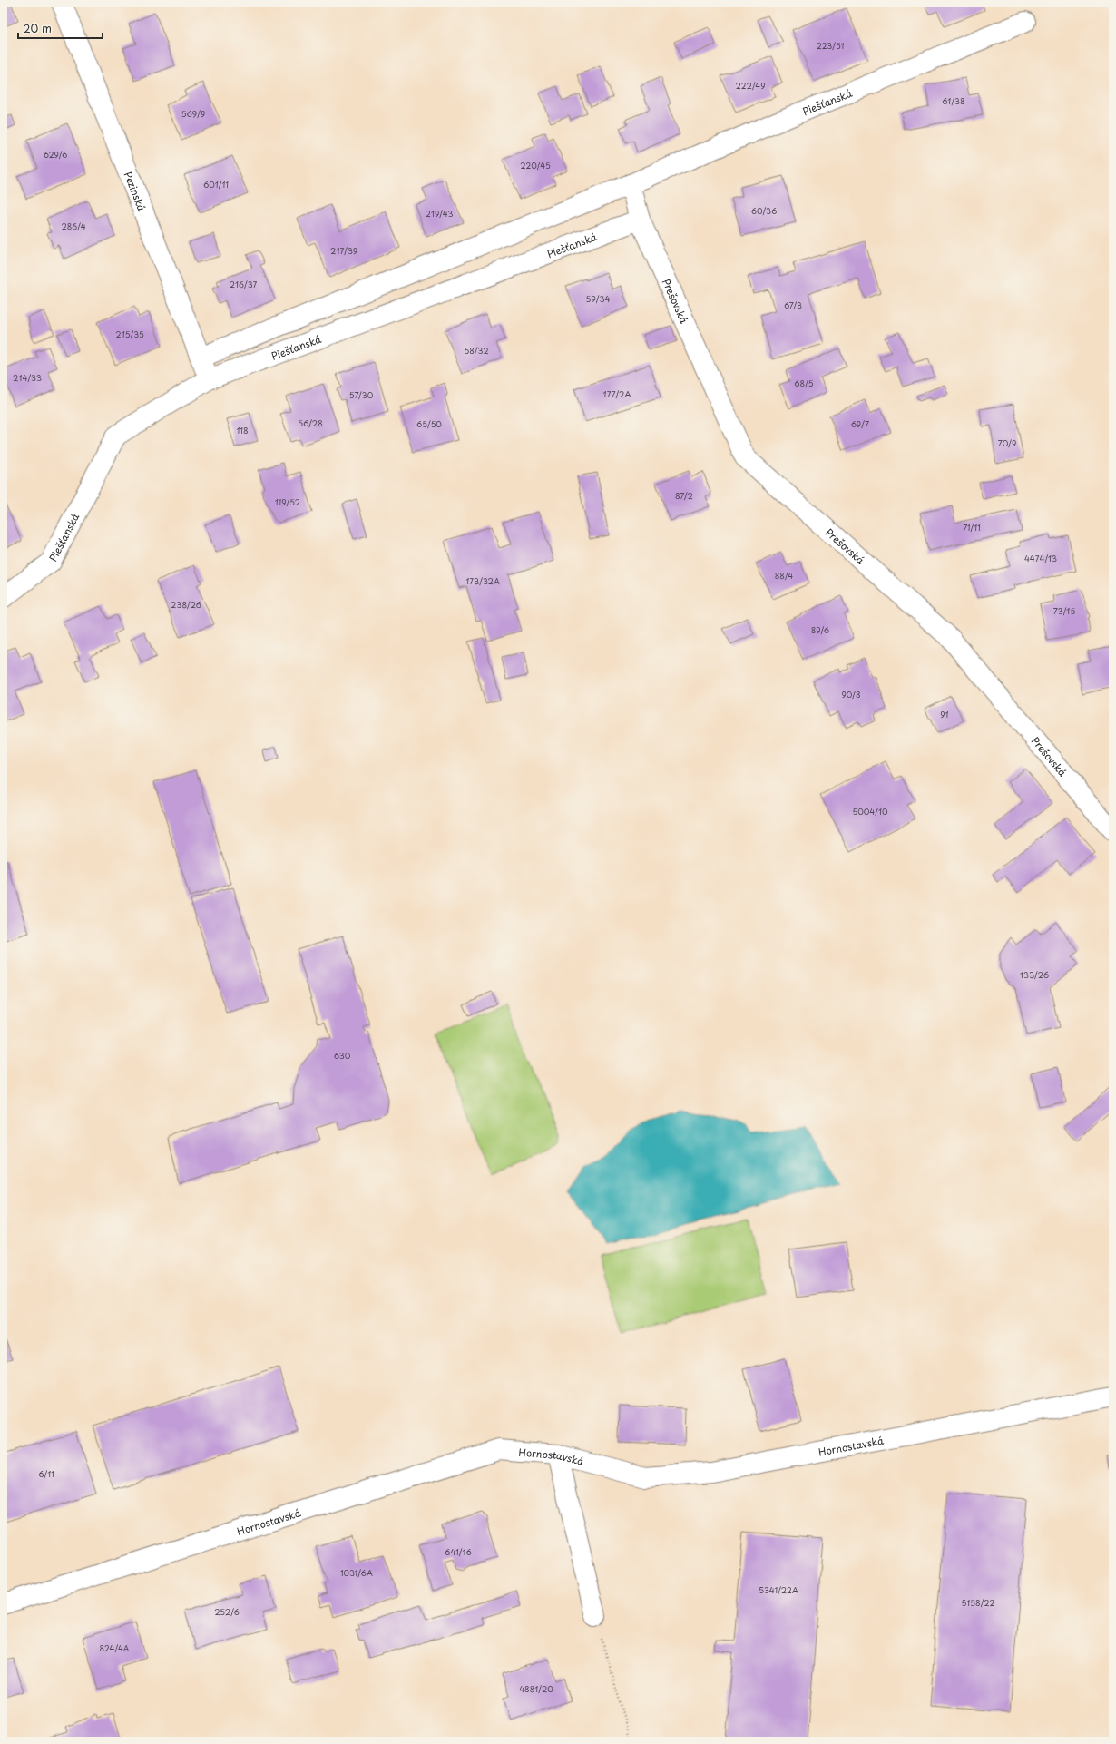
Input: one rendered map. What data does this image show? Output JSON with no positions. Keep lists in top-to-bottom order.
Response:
{
  "streets": {
    "street": [
      "Piešťanská",
      "Pezinská",
      "Prešovská",
      "Hornostavská"
    ]
  },
  "crossings": [
    ["Piešťanská", "Pezinská"],
    ["Piešťanská", "Prešovská"]
  ],
  "house_numbers": [
    "223/51",
    "222/49",
    "61/38",
    "569/9",
    "629/6",
    "220/45",
    "601/11",
    "60/36",
    "219/43",
    "286/4",
    "217/39",
    "216/37",
    "59/34",
    "67/3",
    "215/35",
    "58/32",
    "214/33",
    "68/5",
    "177/2A",
    "57/30",
    "56/28",
    "65/50",
    "69/7",
    "118",
    "70/9",
    "87/2",
    "119/52",
    "71/11",
    "4474/13",
    "88/4",
    "173/32A",
    "238/26",
    "73/15",
    "89/6",
    "90/8",
    "91",
    "5004/10",
    "133/26",
    "630",
    "6/11",
    "641/16",
    "1031/6A",
    "5341/22A",
    "5158/22",
    "252/6",
    "824/4A",
    "4881/20"
  ],
  "scale_bar": "20 m"
}
